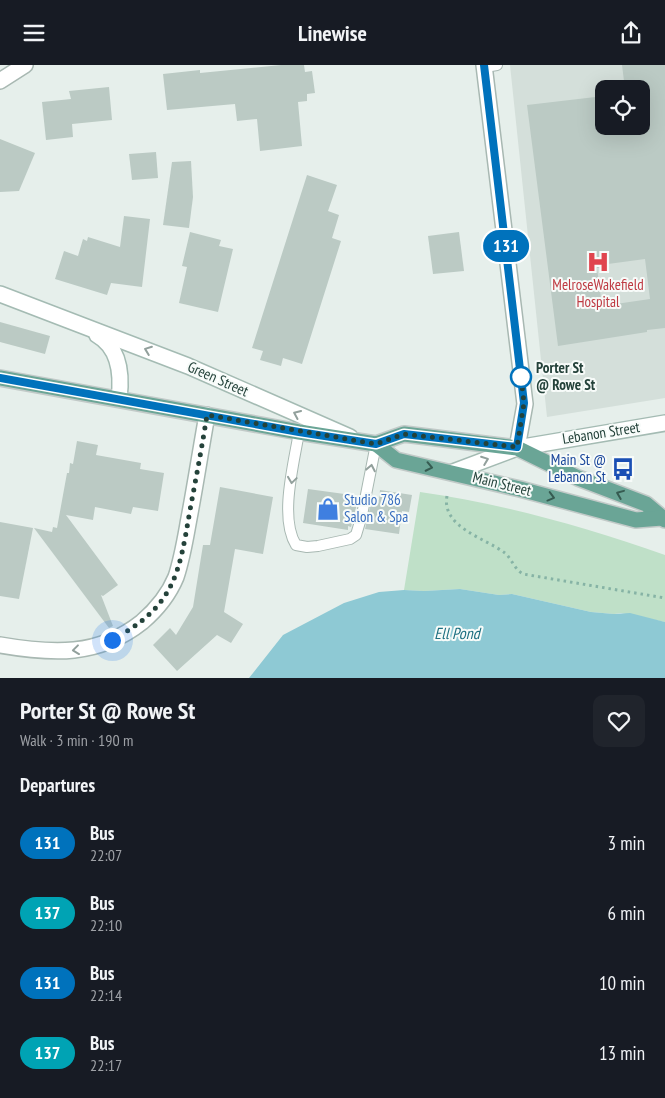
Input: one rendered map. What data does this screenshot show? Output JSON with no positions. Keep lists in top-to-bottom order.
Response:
{
  "streets": {
    "main road": ["Main Street"],
    "street": ["Green Street", "Lebanon Street"]
  },
  "crossings": [
    ["Green Street", "Main Street"],
    ["Lebanon Street", "Main Street"]
  ],
  "one_way": ["Green Street"],
  "water": ["Ell Pond"],
  "places": {
    "hospital": ["MelroseWakefield Hospital"],
    "other": ["Porter St @ Rowe St"],
    "bus stop": ["Main St @ Lebanon St"],
    "shop": ["Studio 786 Salon & Spa"]
  },
  "lines": ["bus line 131"],
  "page": {
    "header": "Linewise",
    "on_map": "131",
    "heading": [
      ["Porter St @ Rowe St", "Walk · 3 min · 190 m"],
      "Departures"
    ],
    "list": [
      {
        "mark": "131",
        "name": "Bus",
        "note": "22:07",
        "value": "3 min"
      },
      {
        "mark": "137",
        "name": "Bus",
        "note": "22:10",
        "value": "6 min"
      },
      {
        "mark": "131",
        "name": "Bus",
        "note": "22:14",
        "value": "10 min"
      },
      {
        "mark": "137",
        "name": "Bus",
        "note": "22:17",
        "value": "13 min"
      }
    ]
  }
}
